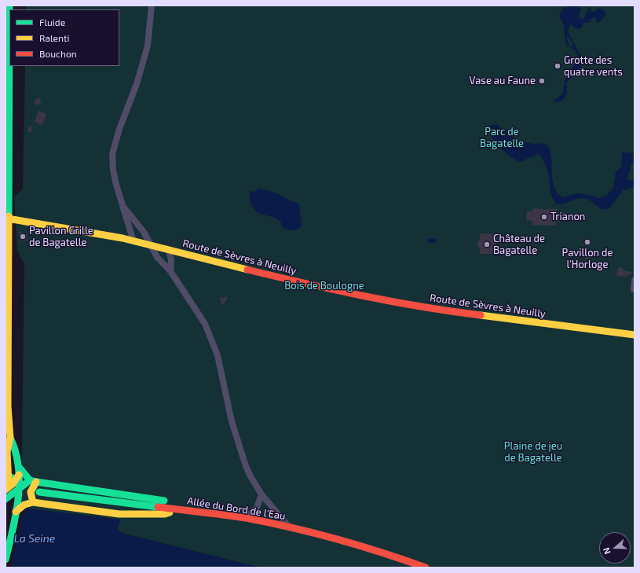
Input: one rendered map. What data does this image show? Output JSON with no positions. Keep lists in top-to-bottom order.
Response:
{
  "streets": {
    "main road": ["Route de Sèvres à Neuilly", "Allée du Bord de l'Eau"]
  },
  "water": ["La Seine"],
  "parks": ["Parc de Bagatelle", "Bois de Boulogne", "Plaine de jeu de Bagatelle"],
  "places": [
    "Grotte des quatre vents",
    "Vase au Faune",
    "Trianon",
    "Pavillon Grille de Bagatelle",
    "Pavillon de l'Horloge",
    "Château de Bagatelle"
  ],
  "legend": ["Fluide", "Ralenti", "Bouchon"],
  "north": "left"
}
